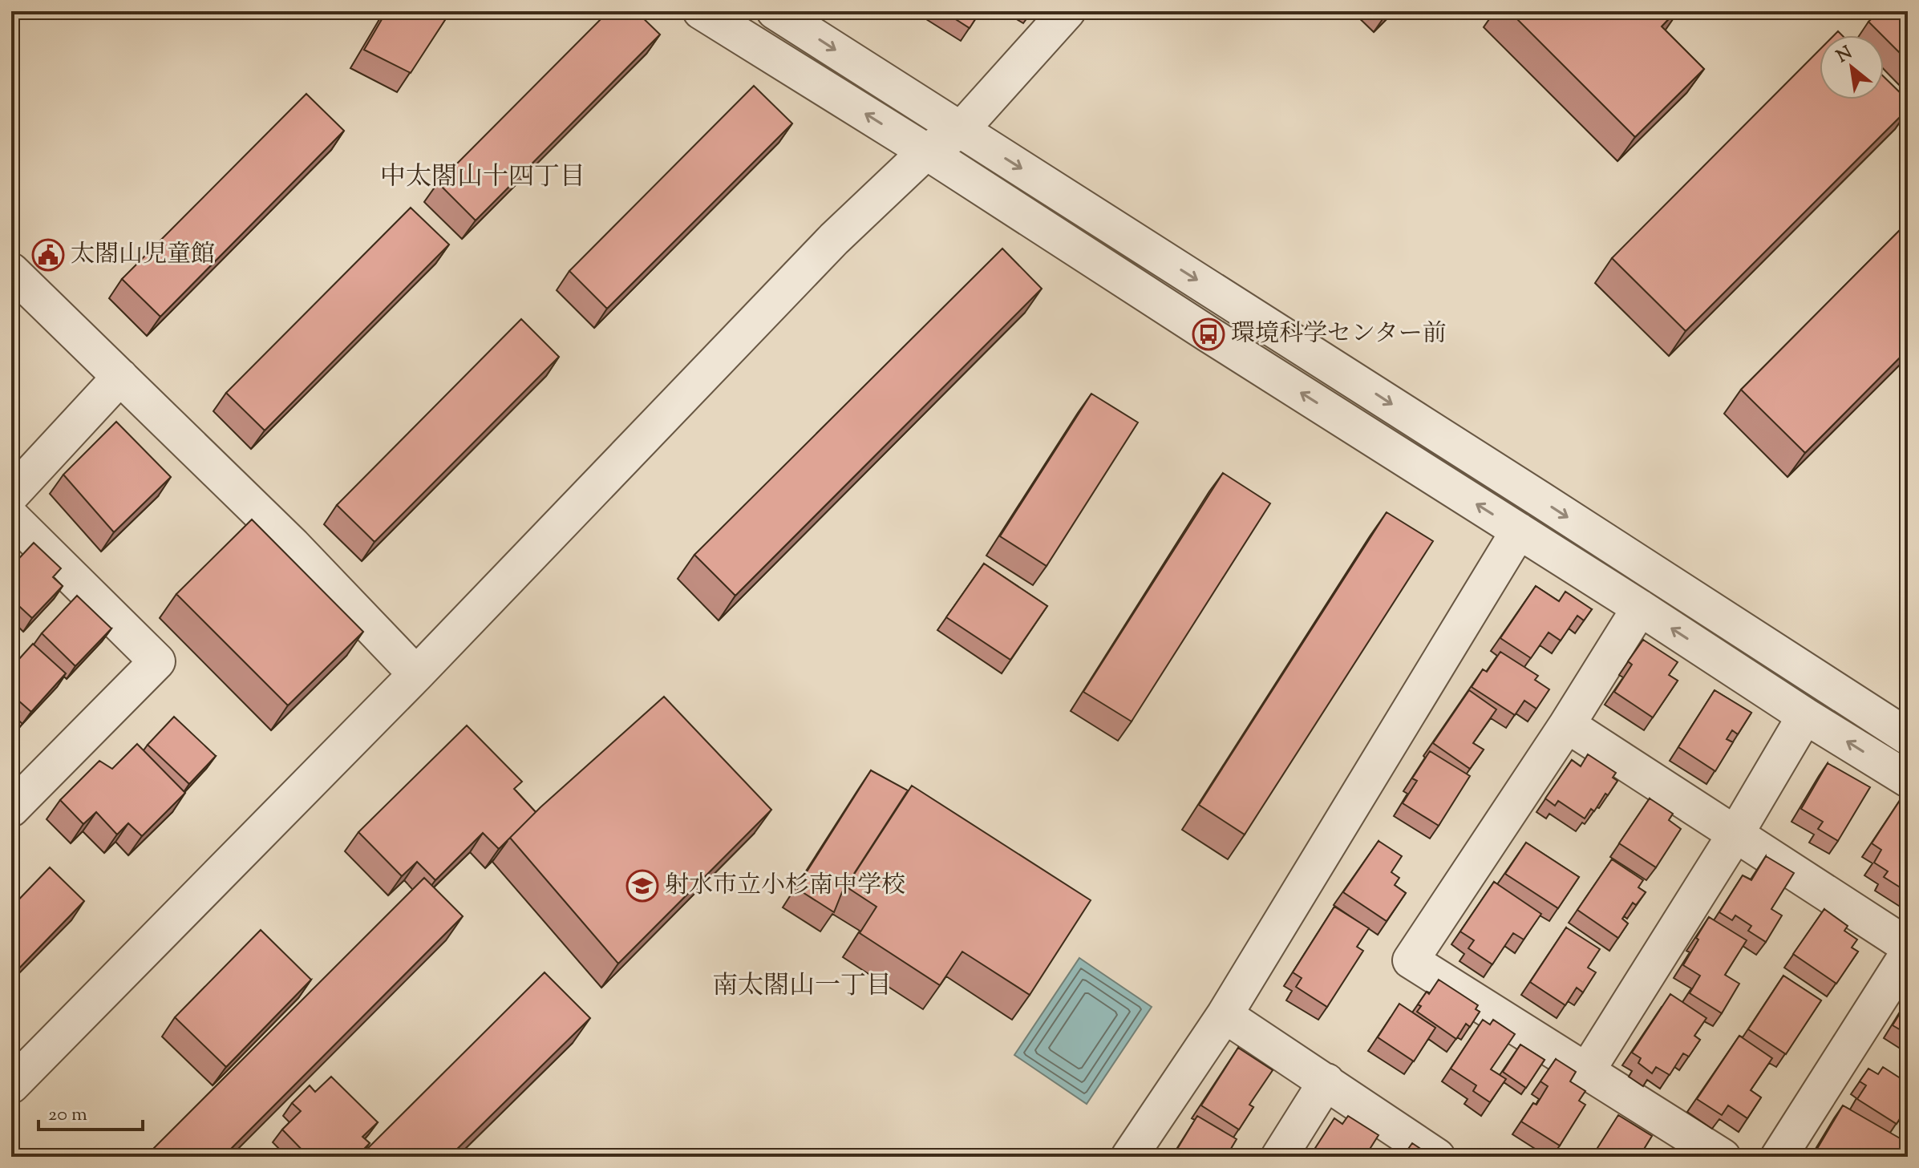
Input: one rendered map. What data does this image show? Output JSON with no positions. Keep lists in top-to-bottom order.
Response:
{
  "districts": ["中太閤山十四丁目", "南太閤山一丁目"],
  "places": {
    "public building": ["太閤山児童館"],
    "bus stop": ["環境科学センター前"],
    "school or university": ["射水市立小杉南中学校"]
  },
  "scale_bar": "20 m",
  "north": "top left"
}
